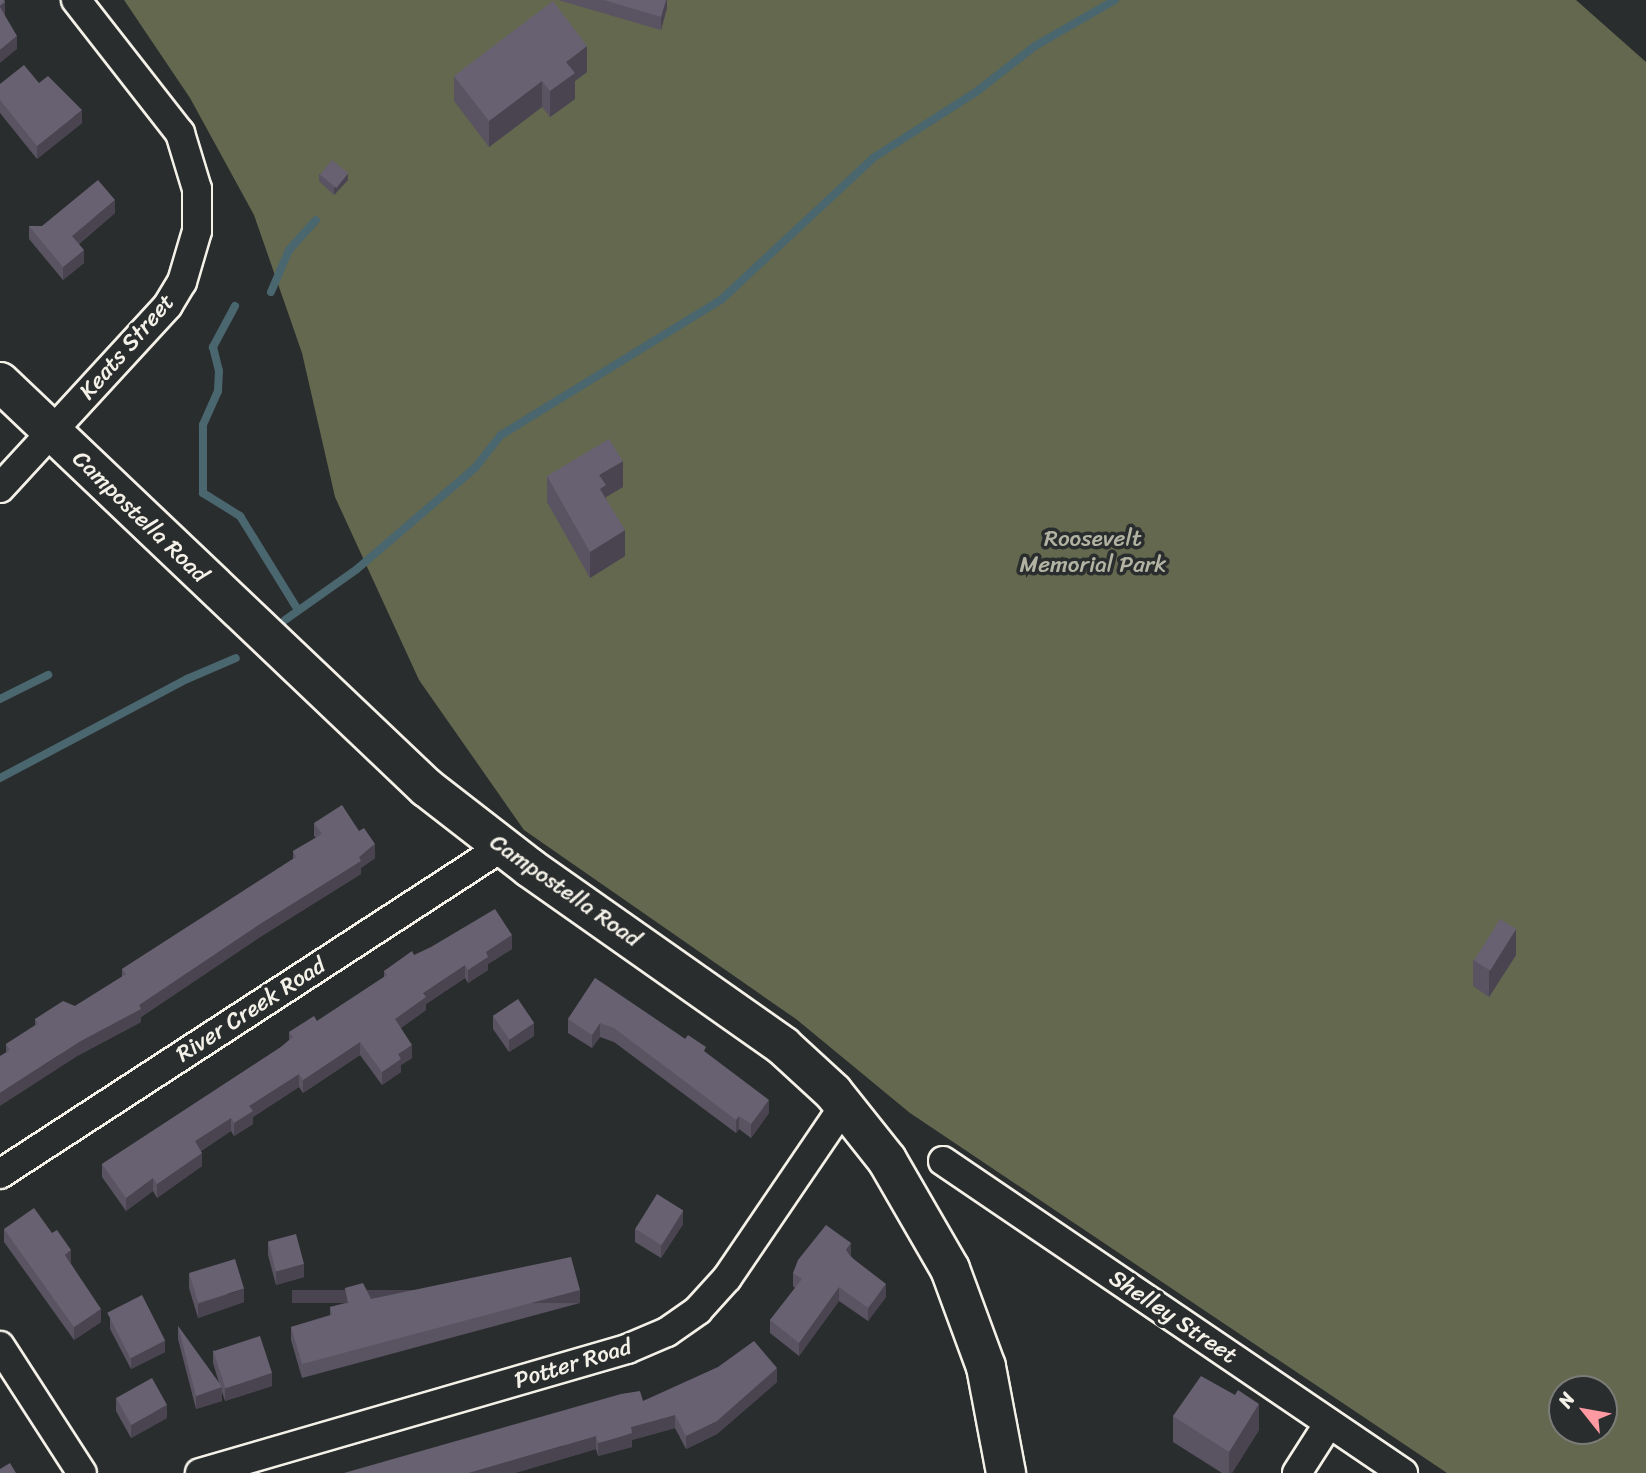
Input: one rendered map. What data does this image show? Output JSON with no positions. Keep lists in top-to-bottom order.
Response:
{
  "streets": {
    "main road": ["Campostella Road"],
    "street": [
      "Keats Street",
      "River Creek Road",
      "Shelley Street",
      "Potter Road"
    ]
  },
  "crossings": [
    ["Keats Street", "Campostella Road"],
    ["Campostella Road", "River Creek Road"],
    ["Campostella Road", "Potter Road"]
  ],
  "parks": ["Roosevelt Memorial Park"],
  "north": "top left"
}
